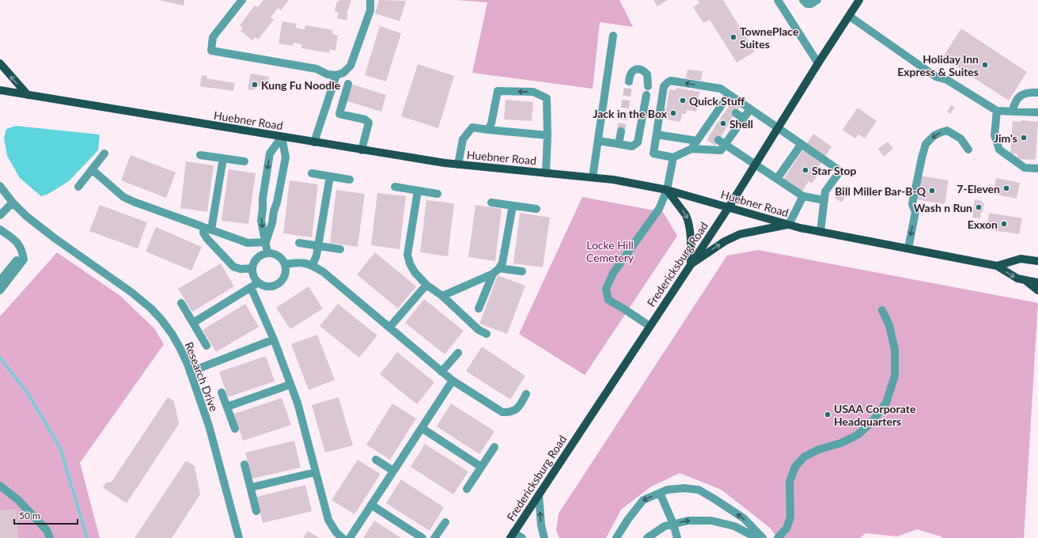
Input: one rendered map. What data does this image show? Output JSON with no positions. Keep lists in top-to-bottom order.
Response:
{
  "streets": {
    "main road": ["Huebner Road", "Fredericksburg Road"],
    "street": ["Research Drive"]
  },
  "crossings": [
    ["Huebner Road", "Fredericksburg Road"]
  ],
  "parks": ["Locke Hill Cemetery"],
  "places": [
    "TownePlace Suites",
    "Holiday Inn Express & Suites",
    "Kung Fu Noodle",
    "Quick Stuff",
    "Jack in the Box",
    "Shell",
    "Jim's",
    "Star Stop",
    "7-Eleven",
    "Bill Miller Bar-B-Q",
    "Wash n Run",
    "Exxon",
    "USAA Corporate Headquarters"
  ],
  "scale_bar": "50 m"
}
